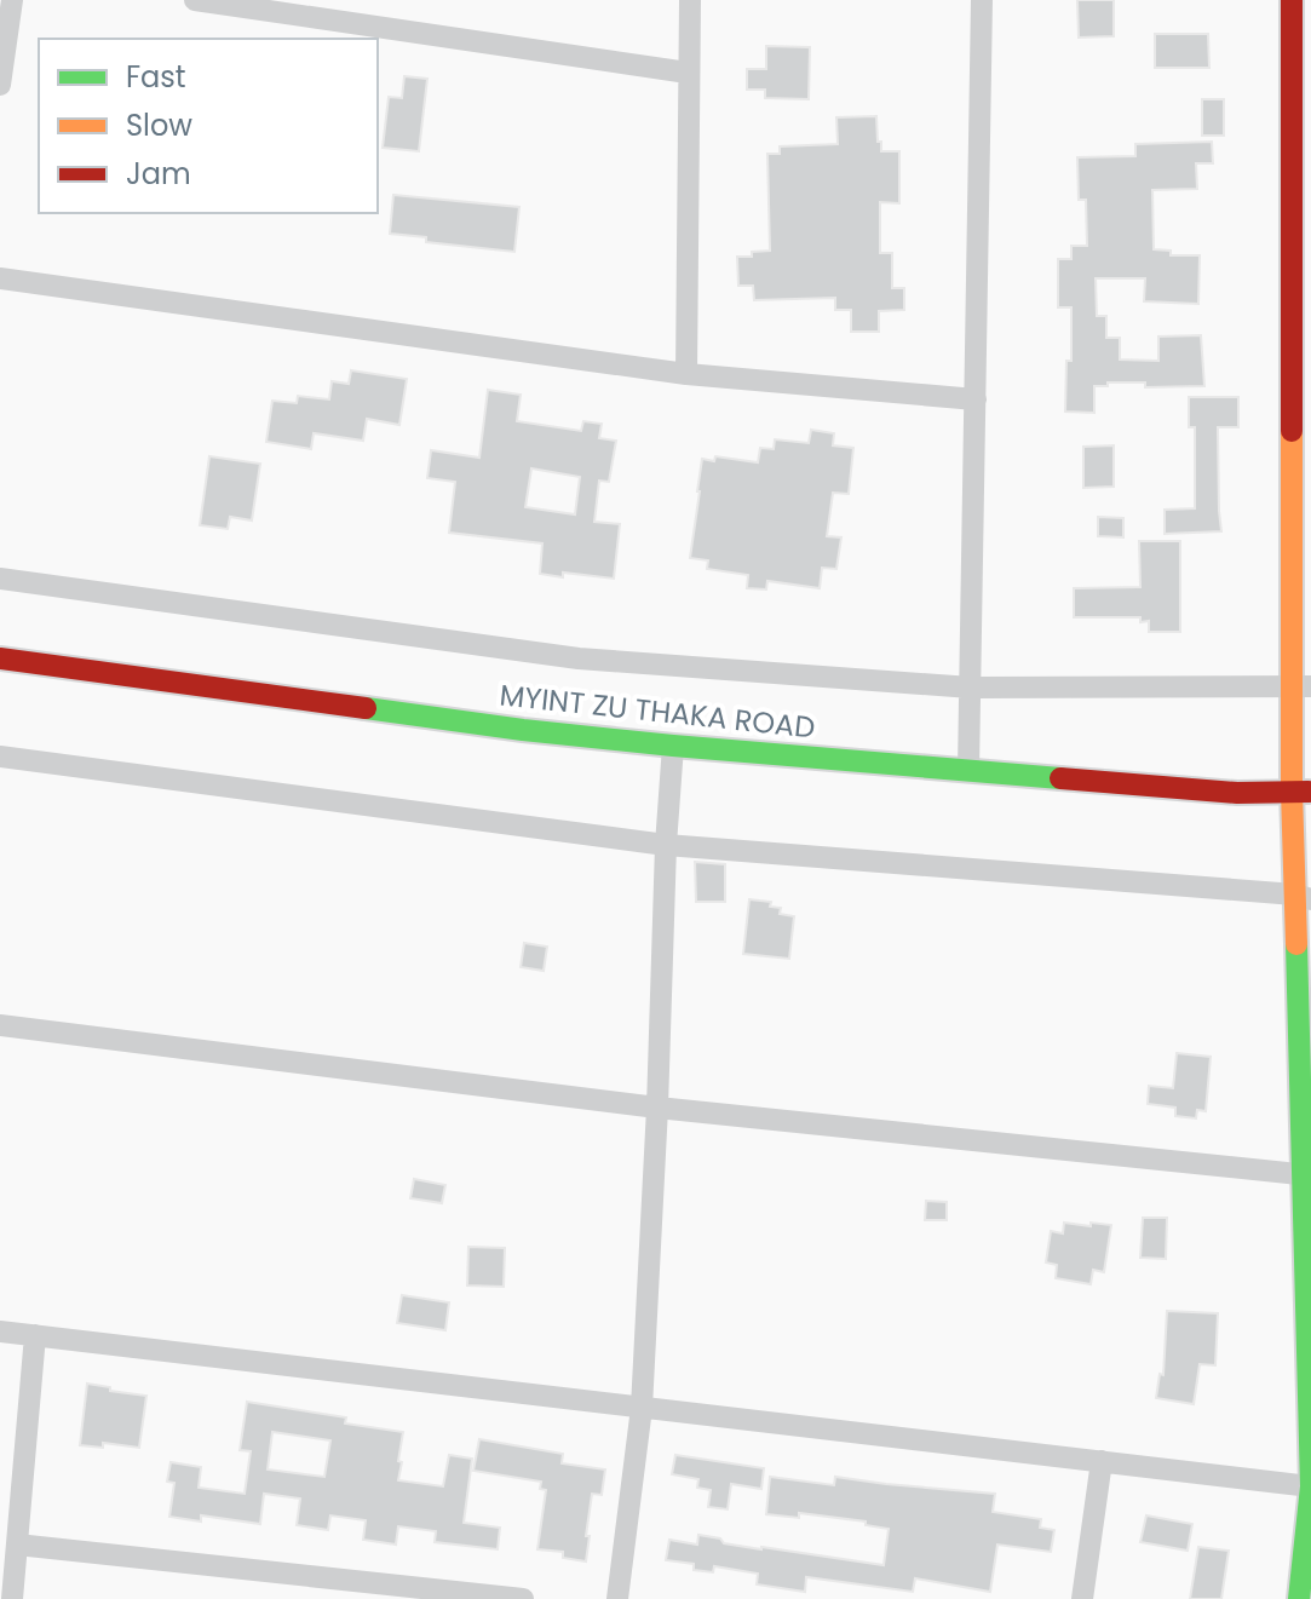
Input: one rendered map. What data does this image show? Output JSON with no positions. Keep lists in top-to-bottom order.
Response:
{
  "streets": {
    "street": ["MYINT ZU THAKA ROAD"]
  },
  "legend": ["Fast", "Slow", "Jam"]
}
